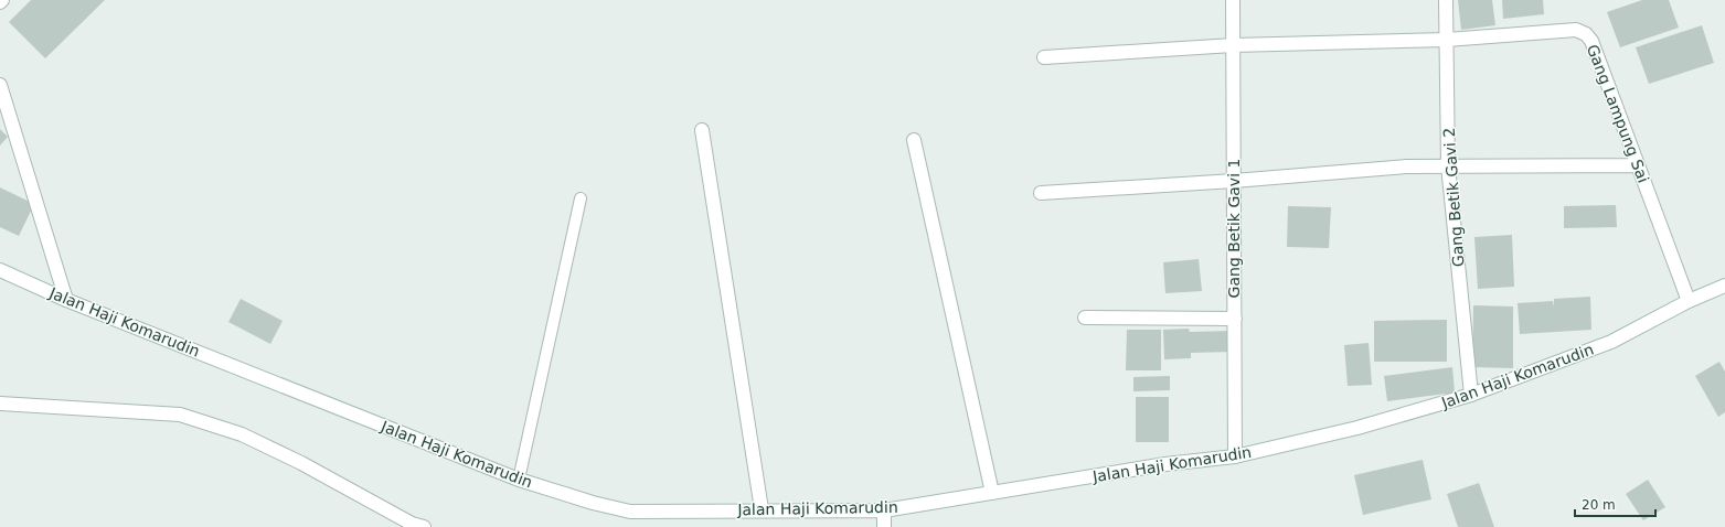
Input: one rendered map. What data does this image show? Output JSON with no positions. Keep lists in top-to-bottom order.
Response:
{
  "streets": {
    "street": [
      "Gang Lampung Sai",
      "Gang Betik Gavi 2",
      "Gang Betik Gavi 1",
      "Jalan Haji Komarudin"
    ]
  },
  "crossings": [
    ["Gang Lampung Sai", "Gang Betik Gavi 2"],
    ["Gang Lampung Sai", "Gang Betik Gavi 1"],
    ["Gang Lampung Sai", "Jalan Haji Komarudin"],
    ["Gang Betik Gavi 2", "Jalan Haji Komarudin"],
    ["Gang Betik Gavi 1", "Jalan Haji Komarudin"]
  ],
  "scale_bar": "20 m"
}
